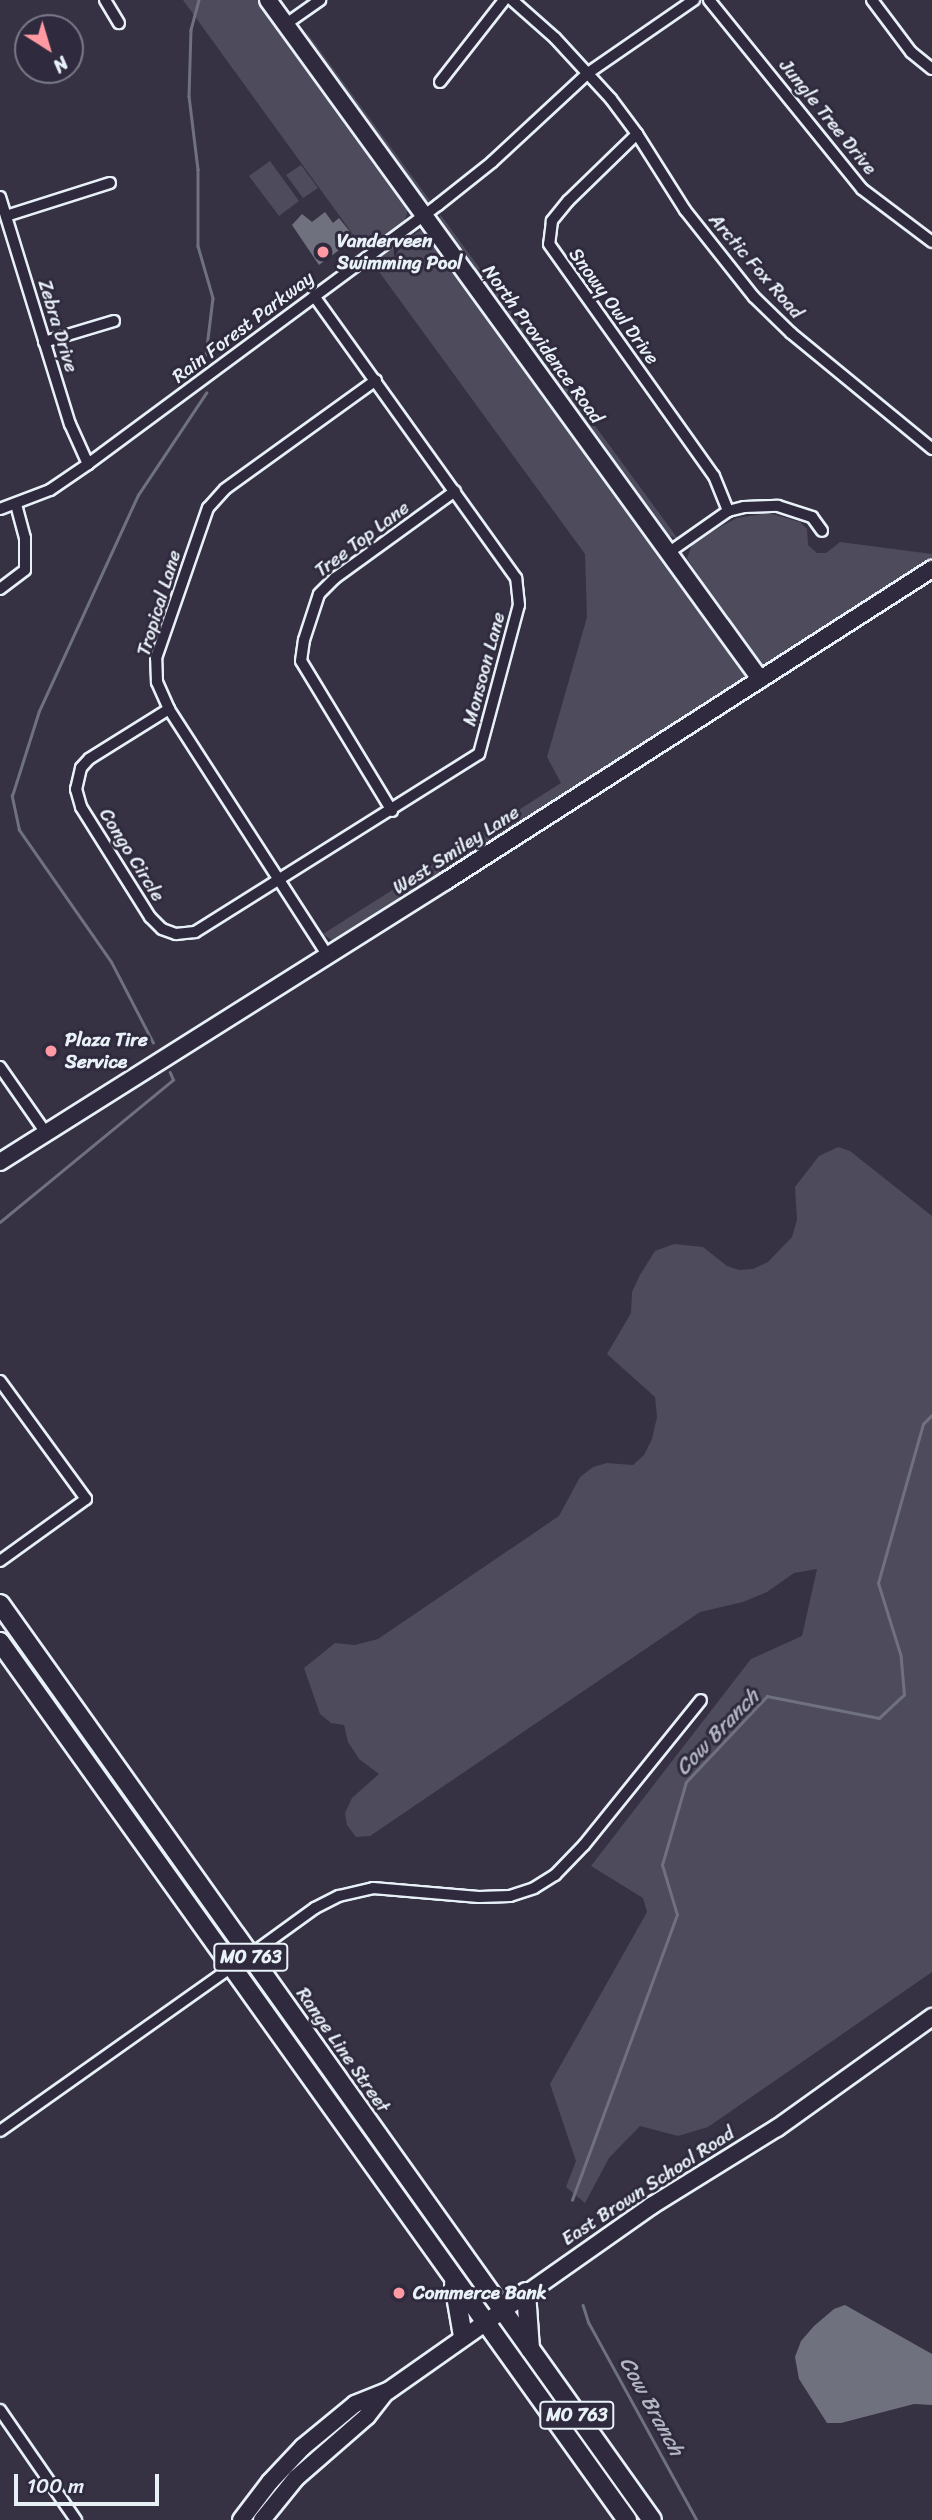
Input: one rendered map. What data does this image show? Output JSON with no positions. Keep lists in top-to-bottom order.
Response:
{
  "streets": {
    "main road": ["MO 763", "Range Line Street"],
    "street": [
      "Jungle Tree Drive",
      "Arctic Fox Road",
      "Snowy Owl Drive",
      "Zebra Drive",
      "Rain Forest Parkway",
      "North Providence Road",
      "Tree Top Lane",
      "Tropical Lane",
      "Monsoon Lane",
      "West Smiley Lane",
      "Congo Circle",
      "East Brown School Road"
    ]
  },
  "crossings": [
    ["Arctic Fox Road", "Snowy Owl Drive"],
    ["Arctic Fox Road", "Rain Forest Parkway"],
    ["Zebra Drive", "Rain Forest Parkway"],
    ["Rain Forest Parkway", "North Providence Road"],
    ["Rain Forest Parkway", "Monsoon Lane"],
    ["North Providence Road", "West Smiley Lane"],
    ["Tree Top Lane", "Monsoon Lane"],
    ["Tropical Lane", "Monsoon Lane"],
    ["Tropical Lane", "West Smiley Lane"],
    ["Tropical Lane", "Congo Circle"],
    ["Monsoon Lane", "Congo Circle"],
    ["MO 763", "East Brown School Road"],
    ["Range Line Street", "East Brown School Road"]
  ],
  "water": ["Cow Branch"],
  "places": ["Vanderveen Swimming Pool", "Plaza Tire Service", "Commerce Bank"],
  "scale_bar": "100 m",
  "north": "bottom right"
}
